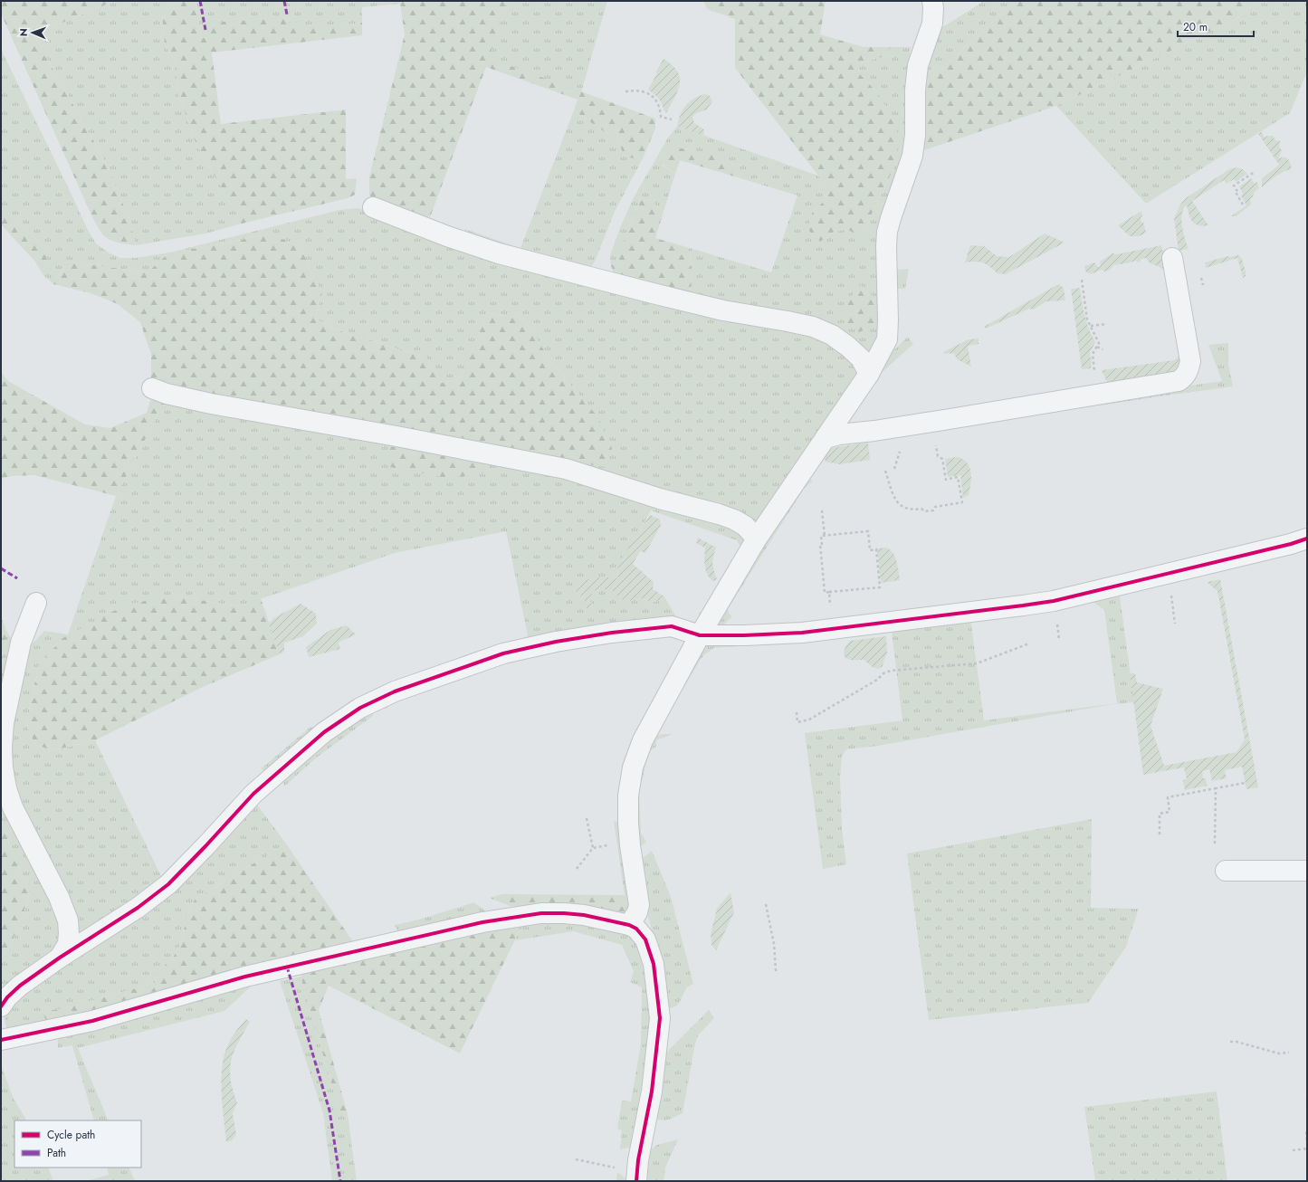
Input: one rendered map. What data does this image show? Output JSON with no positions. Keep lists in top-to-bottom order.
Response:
{
  "legend": ["Cycle path", "Path"],
  "scale_bar": "20 m",
  "north": "left"
}
